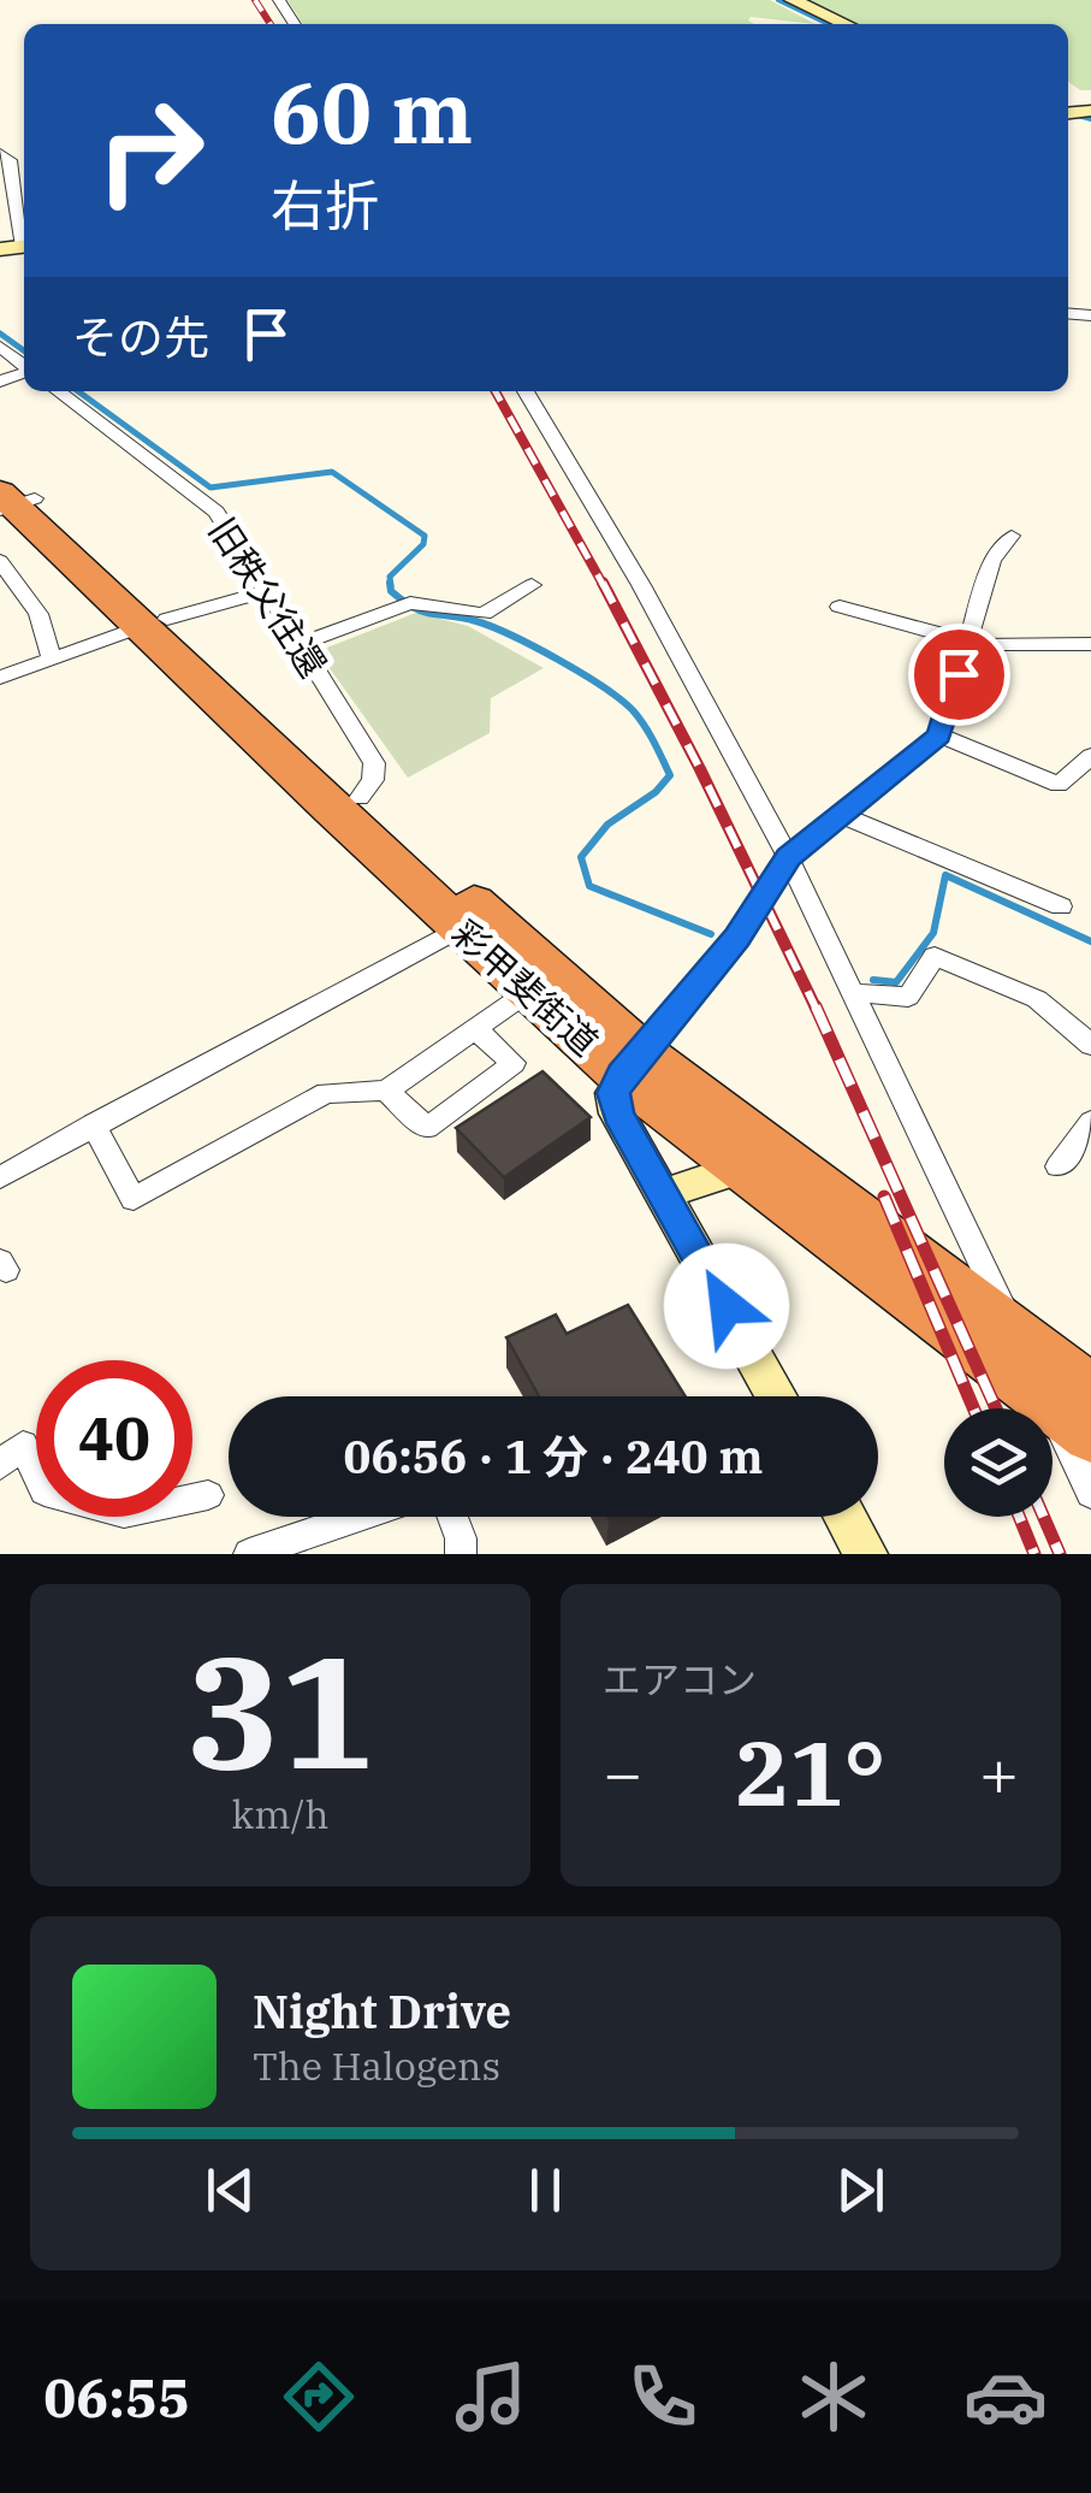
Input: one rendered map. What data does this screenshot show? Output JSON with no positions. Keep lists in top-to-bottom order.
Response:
{
  "streets": {
    "highway": ["彩甲斐街道"],
    "street": ["旧秩父往還"]
  },
  "crossings": [
    ["旧秩父往還", "彩甲斐街道"]
  ],
  "page": {
    "turn": ["60 m", "右折"],
    "then": "その先",
    "limit": "40",
    "trip": "06:56 · 1 分 · 240 m",
    "tile": [
      ["31", "km/h"],
      "エアコン"
    ],
    "heat": ["−", "21°", "+"],
    "song": ["Night Drive", "The Halogens"],
    "tabs": "06:55"
  }
}
